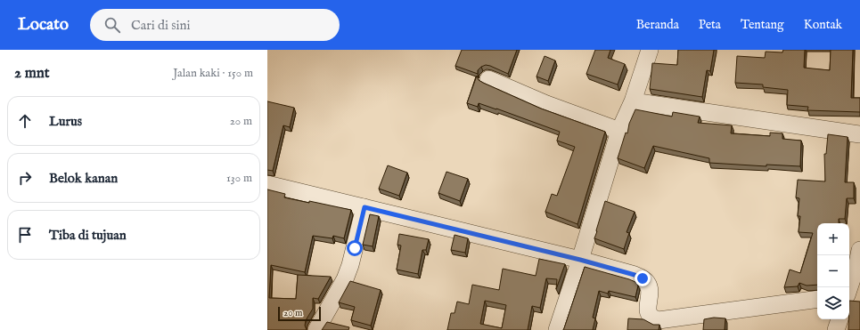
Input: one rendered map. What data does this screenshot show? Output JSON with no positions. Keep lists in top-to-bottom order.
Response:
{
  "scale_bar": "20 m",
  "page": {
    "header": "Locato",
    "search": "Cari di sini",
    "nav": [
      "Beranda",
      "Peta",
      "Tentang",
      "Kontak"
    ],
    "heading": ["2 mnt", "Jalan kaki · 150 m"],
    "list": [
      ["Lurus", "20 m"],
      ["Belok kanan", "130 m"],
      "Tiba di tujuan"
    ],
    "map_buttons": ["+", "−"],
    "scale": "20 m"
  }
}
